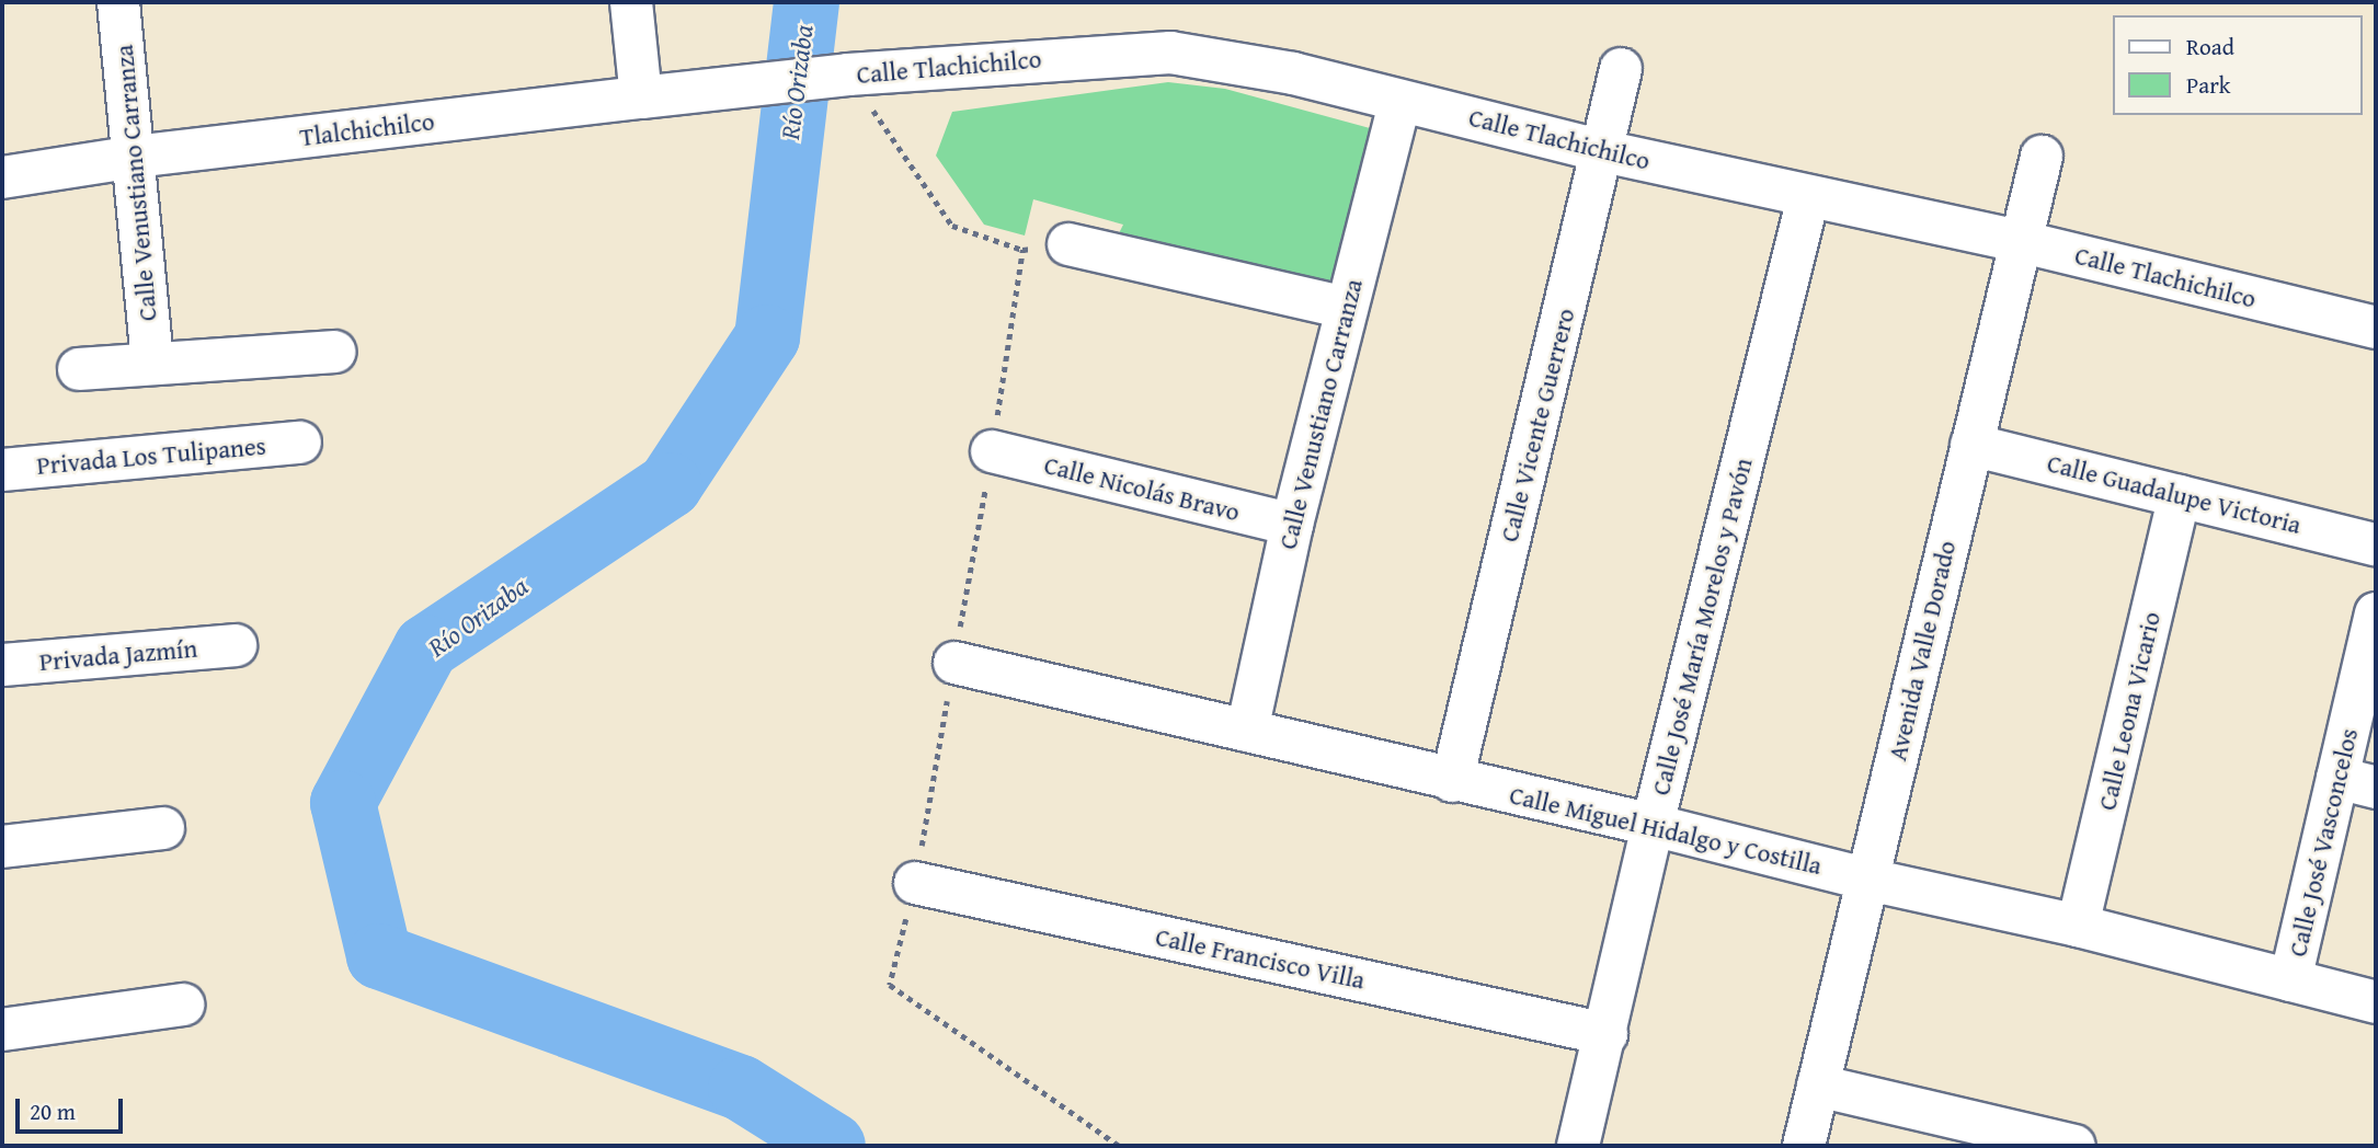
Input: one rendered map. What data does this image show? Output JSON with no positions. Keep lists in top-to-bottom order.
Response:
{
  "streets": {
    "street": [
      "Calle Tlachichilco",
      "Tlalchichilco",
      "Calle Venustiano Carranza",
      "Calle Vicente Guerrero",
      "Privada Los Tulipanes",
      "Calle Nicolás Bravo",
      "Calle Guadalupe Victoria",
      "Calle José María Morelos y Pavón",
      "Avenida Valle Dorado",
      "Privada Jazmín",
      "Calle Leona Vicario",
      "Calle Miguel Hidalgo y Costilla",
      "Calle José Vasconcelos",
      "Calle Francisco Villa"
    ]
  },
  "crossings": [
    ["Calle Tlachichilco", "Tlalchichilco"],
    ["Calle Tlachichilco", "Calle Venustiano Carranza"],
    ["Calle Tlachichilco", "Calle Vicente Guerrero"],
    ["Calle Tlachichilco", "Calle José María Morelos y Pavón"],
    ["Calle Tlachichilco", "Avenida Valle Dorado"],
    ["Tlalchichilco", "Calle Venustiano Carranza"],
    ["Calle Venustiano Carranza", "Calle Nicolás Bravo"],
    ["Calle Venustiano Carranza", "Calle Miguel Hidalgo y Costilla"],
    ["Calle Vicente Guerrero", "Calle Miguel Hidalgo y Costilla"],
    ["Calle Guadalupe Victoria", "Avenida Valle Dorado"],
    ["Calle Guadalupe Victoria", "Calle Leona Vicario"],
    ["Calle José María Morelos y Pavón", "Calle Miguel Hidalgo y Costilla"],
    ["Calle José María Morelos y Pavón", "Calle Francisco Villa"],
    ["Avenida Valle Dorado", "Calle Miguel Hidalgo y Costilla"],
    ["Calle Leona Vicario", "Calle Miguel Hidalgo y Costilla"],
    ["Calle Miguel Hidalgo y Costilla", "Calle José Vasconcelos"]
  ],
  "water": ["Río Orizaba"],
  "legend": ["Road", "Park"],
  "scale_bar": "20 m"
}
